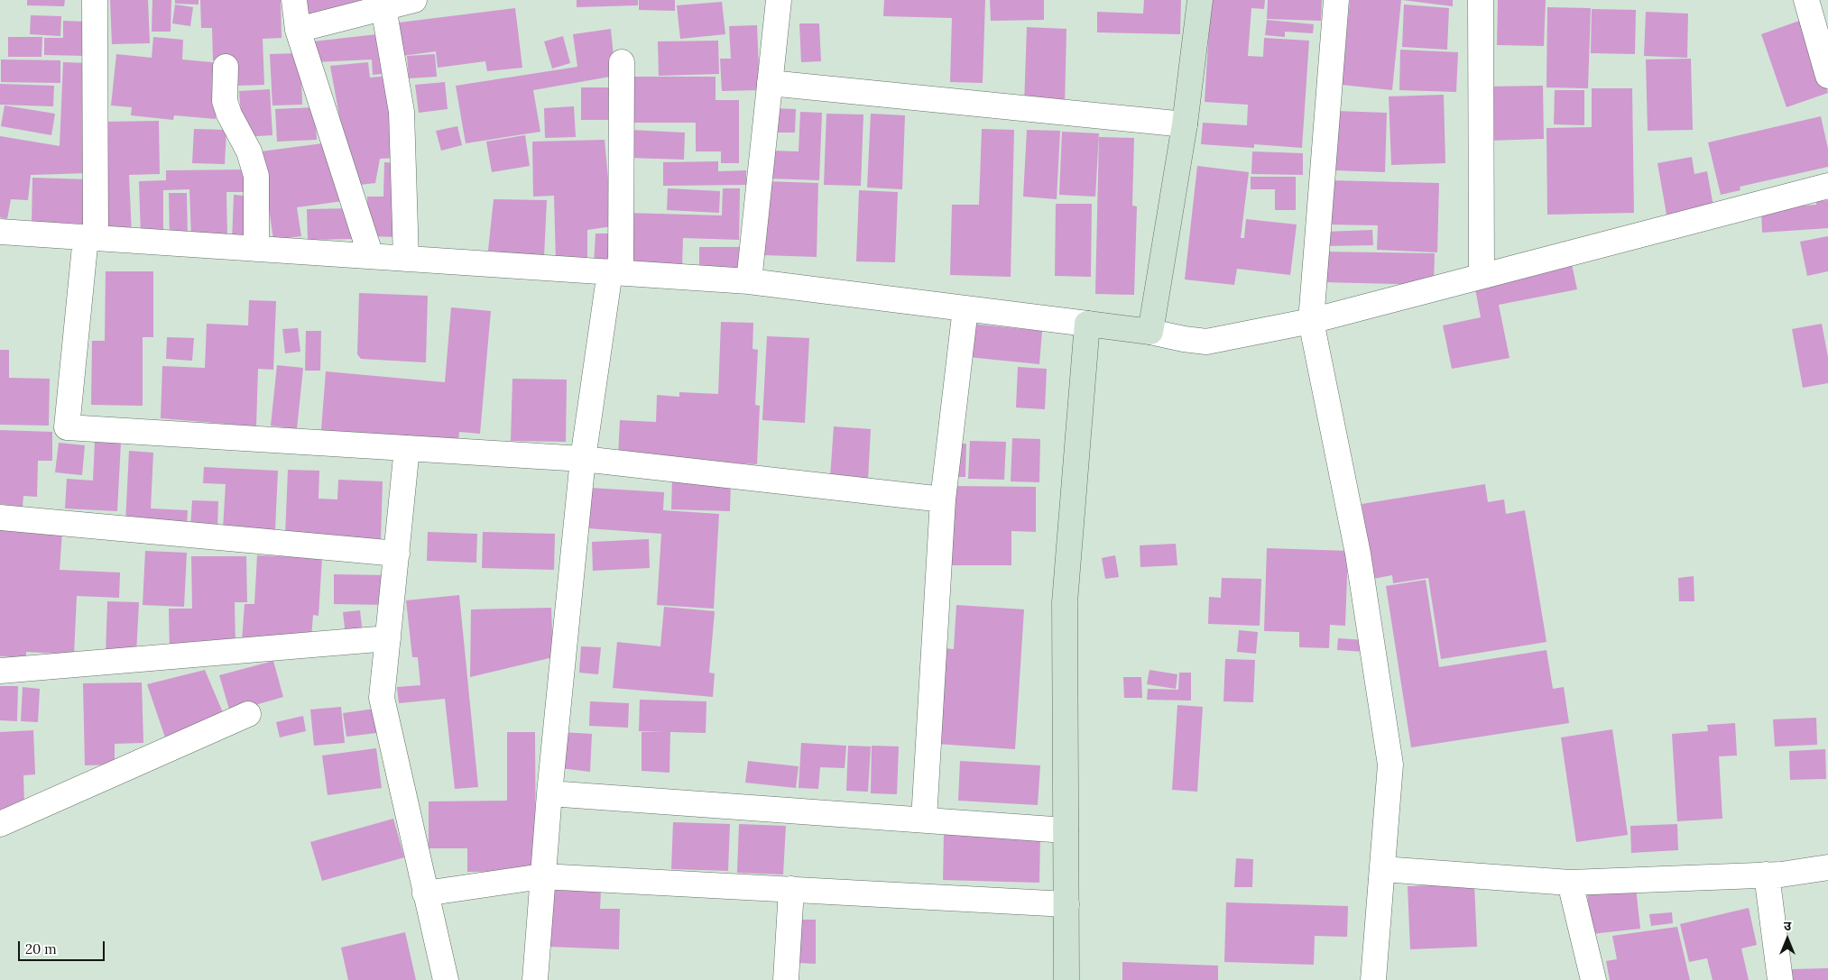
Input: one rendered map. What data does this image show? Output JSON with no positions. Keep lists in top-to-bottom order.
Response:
{
  "scale_bar": "20 m",
  "north": "top"
}
